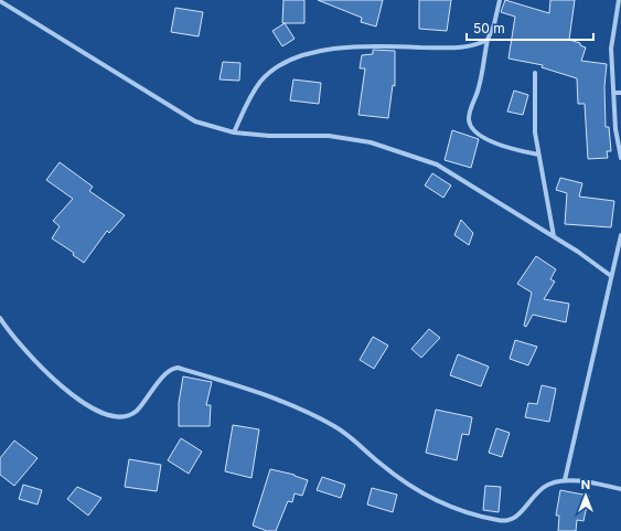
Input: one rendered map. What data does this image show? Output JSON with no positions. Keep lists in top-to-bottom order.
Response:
{
  "scale_bar": "50 m",
  "north": "top"
}
